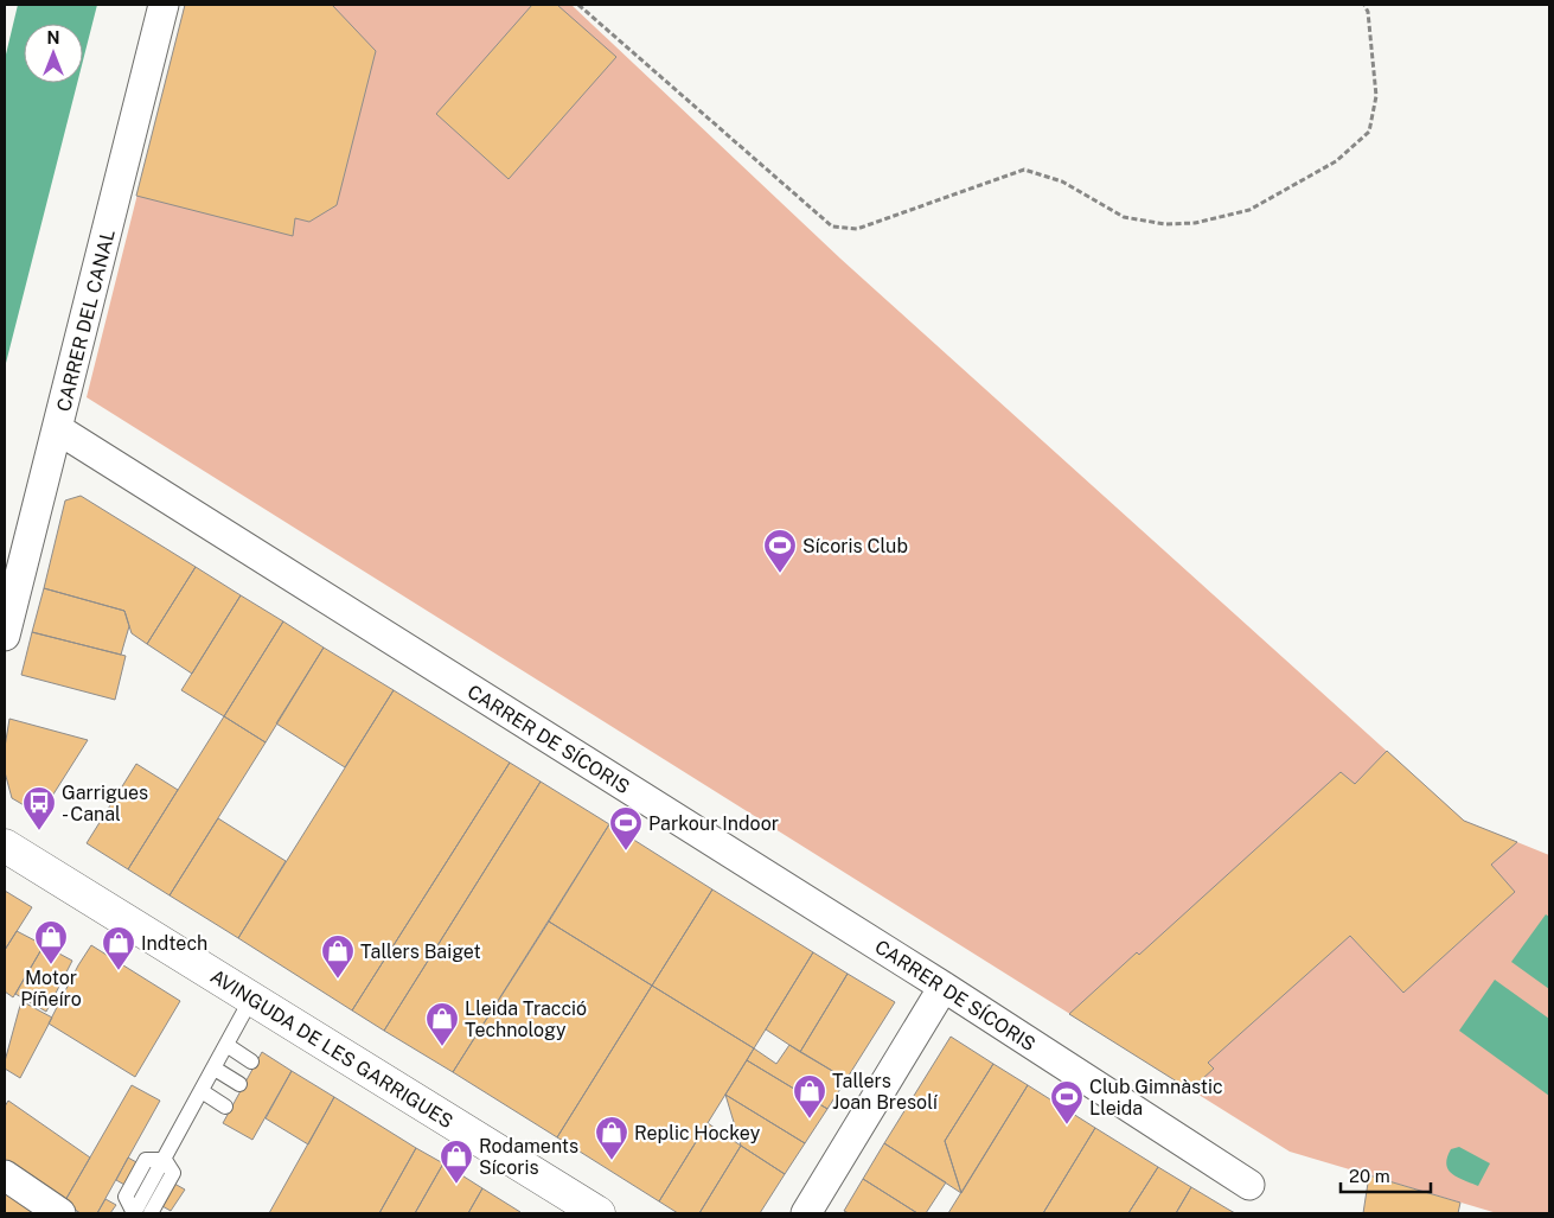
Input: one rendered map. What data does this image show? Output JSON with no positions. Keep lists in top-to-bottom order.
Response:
{
  "streets": {
    "main road": ["AVINGUDA DE LES GARRIGUES"],
    "street": ["CARRER DEL CANAL", "CARRER DE SÍCORIS"]
  },
  "crossings": [
    ["CARRER DEL CANAL", "CARRER DE SÍCORIS"]
  ],
  "places": {
    "sports": ["Sícoris Club", "Parkour Indoor", "Club Gimnàstic Lleida"],
    "bus stop": ["Garrigues - Canal"],
    "shop": [
      "Motor Píñeíro",
      "Indtech",
      "Tallers Baiget",
      "Lleida Tracció Technology",
      "Tallers Joan Bresolí",
      "Replic Hockey",
      "Rodaments Sícoris"
    ]
  },
  "scale_bar": "20 m",
  "north": "top"
}
